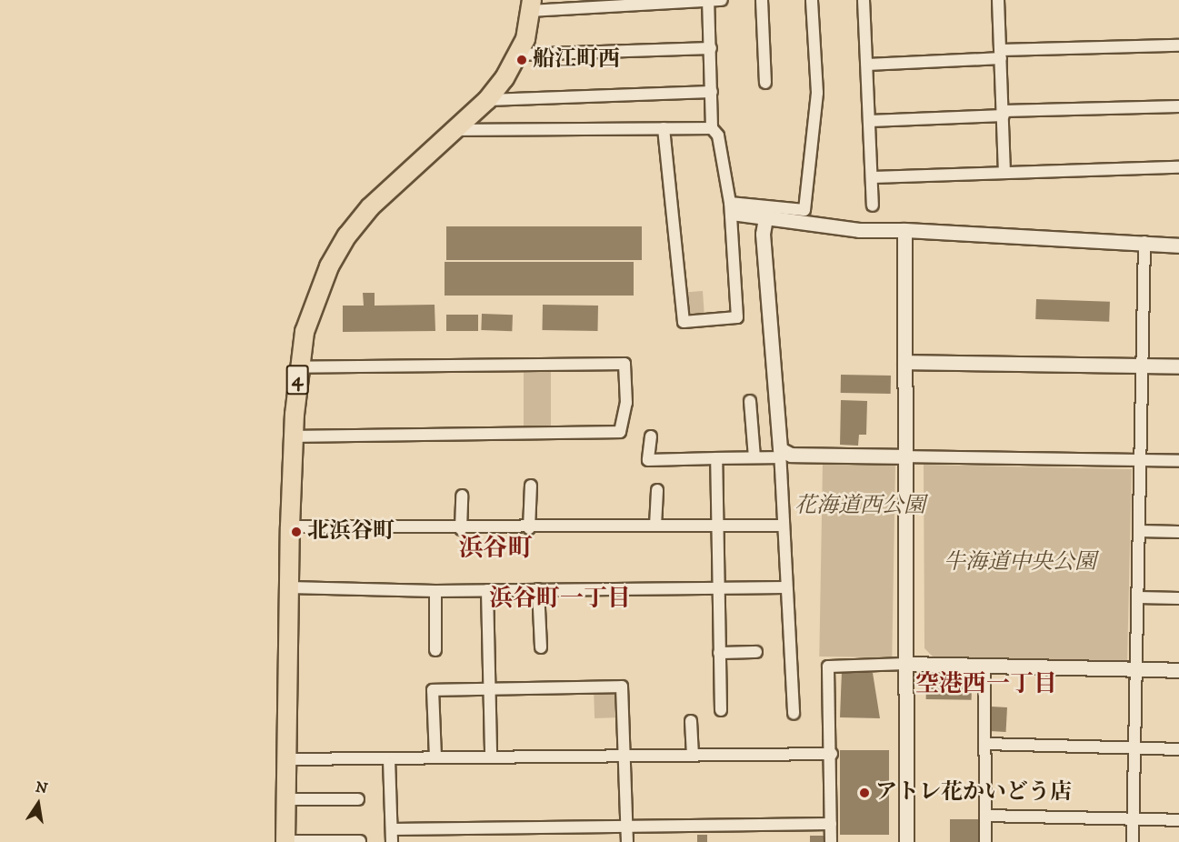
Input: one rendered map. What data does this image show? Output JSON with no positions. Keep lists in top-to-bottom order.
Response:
{
  "streets": {
    "main road": ["4"]
  },
  "districts": ["浜谷町", "浜谷町一丁目", "空港西一丁目"],
  "parks": ["花海道西公園", "牛海道中央公園"],
  "places": ["船江町西", "北浜谷町", "アトレ花かいどう店"],
  "north": "top"
}
